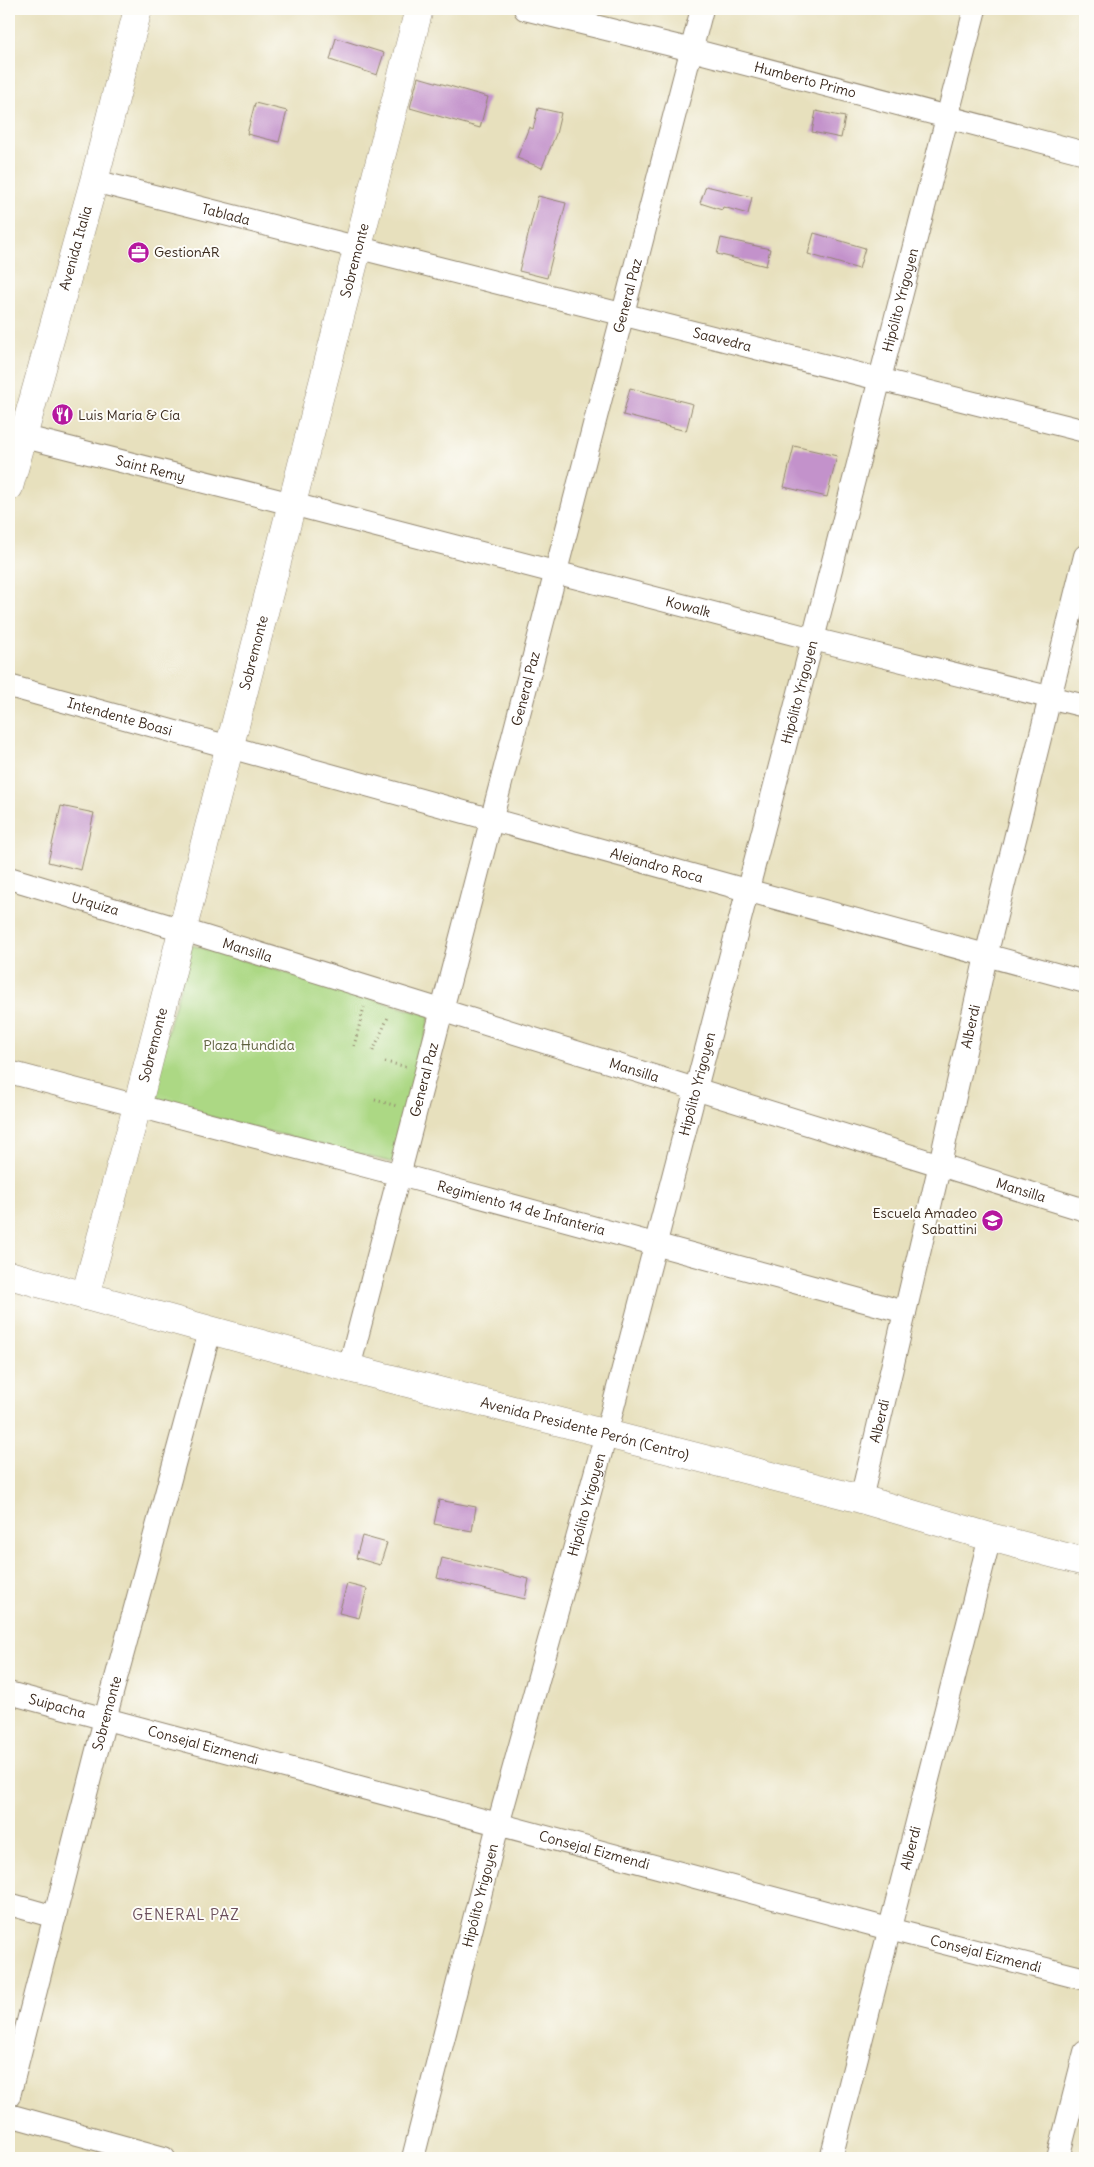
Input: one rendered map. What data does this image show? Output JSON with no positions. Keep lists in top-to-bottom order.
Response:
{
  "streets": {
    "main road": ["Avenida Italia", "Sobremonte", "Avenida Presidente Perón (Centro)"],
    "street": [
      "Humberto Primo",
      "Tablada",
      "General Paz",
      "Hipólito Yrigoyen",
      "Saavedra",
      "Saint Remy",
      "Kowalk",
      "Intendente Boasi",
      "Alejandro Roca",
      "Urquiza",
      "Mansilla",
      "Alberdi",
      "Regimiento 14 de Infanteria",
      "Suipacha",
      "Consejal Eizmendi"
    ]
  },
  "crossings": [
    ["Humberto Primo", "General Paz"],
    ["Humberto Primo", "Hipólito Yrigoyen"],
    ["Tablada", "Avenida Italia"],
    ["Tablada", "Sobremonte"],
    ["Tablada", "Saavedra"],
    ["Avenida Italia", "Saint Remy"],
    ["Sobremonte", "Saavedra"],
    ["Sobremonte", "Saint Remy"],
    ["Sobremonte", "Kowalk"],
    ["Sobremonte", "Intendente Boasi"],
    ["Sobremonte", "Alejandro Roca"],
    ["Sobremonte", "Urquiza"],
    ["Sobremonte", "Mansilla"],
    ["Sobremonte", "Regimiento 14 de Infanteria"],
    ["Sobremonte", "Avenida Presidente Perón (Centro)"],
    ["Sobremonte", "Suipacha"],
    ["Sobremonte", "Consejal Eizmendi"],
    ["General Paz", "Saavedra"],
    ["General Paz", "Kowalk"],
    ["General Paz", "Alejandro Roca"],
    ["General Paz", "Mansilla"],
    ["General Paz", "Regimiento 14 de Infanteria"],
    ["General Paz", "Avenida Presidente Perón (Centro)"],
    ["Hipólito Yrigoyen", "Saavedra"],
    ["Hipólito Yrigoyen", "Kowalk"],
    ["Hipólito Yrigoyen", "Alejandro Roca"],
    ["Hipólito Yrigoyen", "Mansilla"],
    ["Hipólito Yrigoyen", "Regimiento 14 de Infanteria"],
    ["Hipólito Yrigoyen", "Avenida Presidente Perón (Centro)"],
    ["Hipólito Yrigoyen", "Consejal Eizmendi"],
    ["Saint Remy", "Kowalk"],
    ["Kowalk", "Alberdi"],
    ["Intendente Boasi", "Alejandro Roca"],
    ["Alejandro Roca", "Alberdi"],
    ["Urquiza", "Mansilla"],
    ["Mansilla", "Alberdi"],
    ["Alberdi", "Regimiento 14 de Infanteria"],
    ["Alberdi", "Avenida Presidente Perón (Centro)"],
    ["Alberdi", "Consejal Eizmendi"],
    ["Suipacha", "Consejal Eizmendi"]
  ],
  "districts": ["GENERAL PAZ"],
  "parks": ["Plaza Hundida"],
  "places": {
    "office": ["GestionAR"],
    "restaurant": ["Luis María & Cía"],
    "school or university": ["Escuela Amadeo Sabattini"]
  }
}
